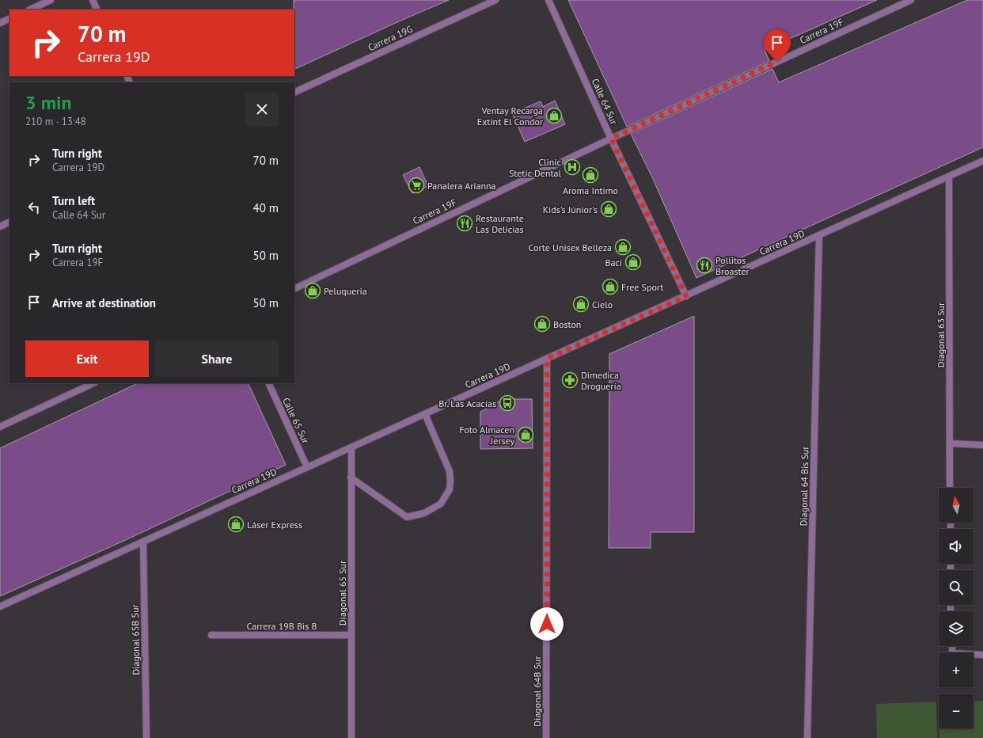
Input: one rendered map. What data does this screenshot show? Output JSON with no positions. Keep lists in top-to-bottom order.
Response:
{
  "streets": {
    "street": [
      "Carrera 19F",
      "Carrera 19G",
      "Calle 64 Sur",
      "Carrera 19D",
      "Diagonal 63 Sur",
      "Calle 65 Sur",
      "Diagonal 64 Bis Sur",
      "Diagonal 65 Sur",
      "Carrera 19B Bis B",
      "Diagonal 65B Sur",
      "Diagonal 64B Sur"
    ]
  },
  "crossings": [
    ["Carrera 19F", "Calle 64 Sur"],
    ["Calle 64 Sur", "Carrera 19D"],
    ["Carrera 19D", "Diagonal 63 Sur"],
    ["Carrera 19D", "Calle 65 Sur"],
    ["Carrera 19D", "Diagonal 64 Bis Sur"],
    ["Carrera 19D", "Diagonal 65 Sur"],
    ["Carrera 19D", "Diagonal 65B Sur"],
    ["Carrera 19D", "Diagonal 64B Sur"],
    ["Diagonal 65 Sur", "Carrera 19B Bis B"]
  ],
  "places": {
    "shop": [
      "Ventay Recarga Extint El Condor",
      "Aroma Intimo",
      "Kids's Júnior's",
      "Corte Unisex Belleza",
      "Baci",
      "Free Sport",
      "Peluqueria",
      "Cielo",
      "Boston",
      "Foto Almacen Jersey",
      "Láser Express"
    ],
    "hospital": ["Clinic Stetic Dental"],
    "supermarket": ["Panalera Arianna"],
    "restaurant": ["Restaurante Las Delicias", "Pollitos Broaster"],
    "pharmacy": ["Dimedica Droguería"],
    "bus stop": ["Br. Las Acacías"]
  },
  "north": "top",
  "page": {
    "turn": ["70 m", "Carrera 19D"],
    "heading": ["3 min", "210 m · 13:48"],
    "list": [
      {
        "name": "Turn right",
        "note": "Carrera 19D",
        "value": "70 m"
      },
      {
        "name": "Turn left",
        "note": "Calle 64 Sur",
        "value": "40 m"
      },
      {
        "name": "Turn right",
        "note": "Carrera 19F",
        "value": "50 m"
      },
      {
        "name": "Arrive at destination",
        "value": "50 m"
      }
    ],
    "buttons": ["Exit", "Share"],
    "map_buttons": ["+", "−"]
  }
}
